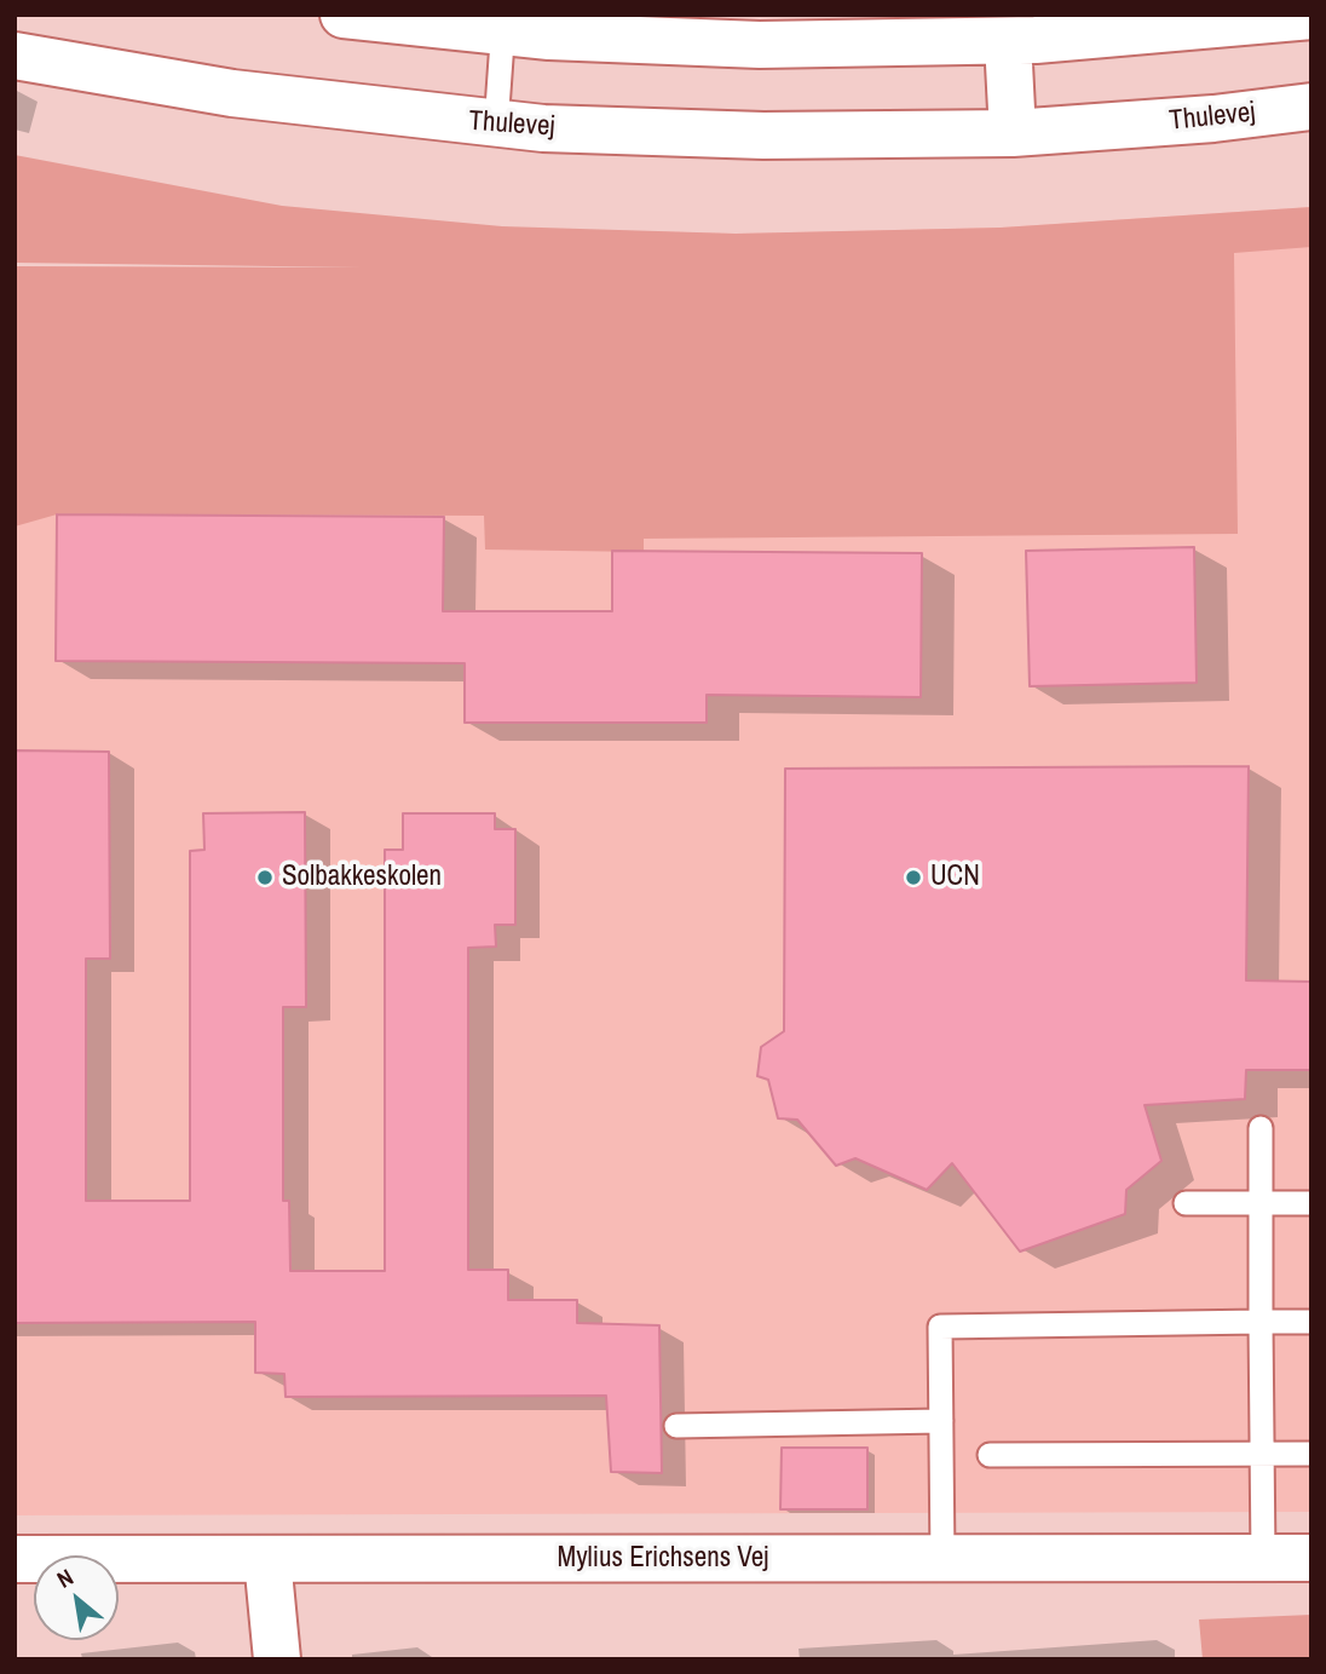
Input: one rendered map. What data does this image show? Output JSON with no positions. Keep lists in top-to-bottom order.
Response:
{
  "streets": {
    "street": ["Thulevej", "Mylius Erichsens Vej"]
  },
  "places": ["Solbakkeskolen", "UCN"],
  "north": "top left"
}
